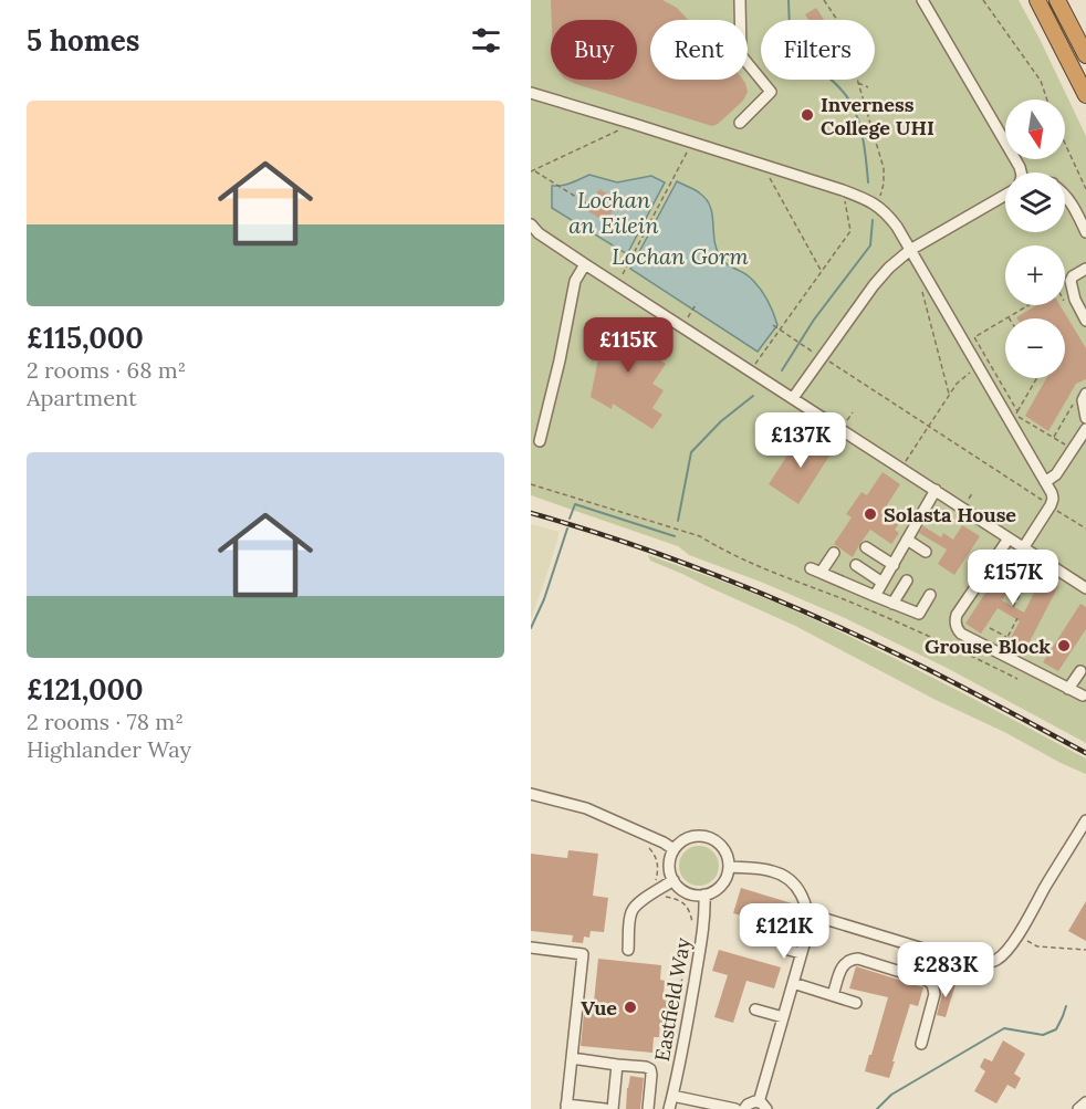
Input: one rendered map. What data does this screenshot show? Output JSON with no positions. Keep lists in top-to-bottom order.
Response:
{
  "streets": {
    "street": ["Eastfield Way"]
  },
  "water": ["Lochan an Eilein", "Lochan Gorm"],
  "places": [
    "Inverness College UHI",
    "Solasta House",
    "Grouse Block",
    "Vue"
  ],
  "north": "bottom",
  "page": {
    "heading": "5 homes",
    "chip": ["Buy", "Rent", "Filters"],
    "list": [
      {
        "name": "£115,000",
        "note": "2 rooms · 68 m² · Apartment"
      },
      {
        "name": "£121,000",
        "note": "2 rooms · 78 m² · Highlander Way"
      }
    ],
    "map_buttons": ["+", "−"],
    "price": [
      "£115K",
      "£137K",
      "£157K",
      "£121K",
      "£283K"
    ]
  }
}
